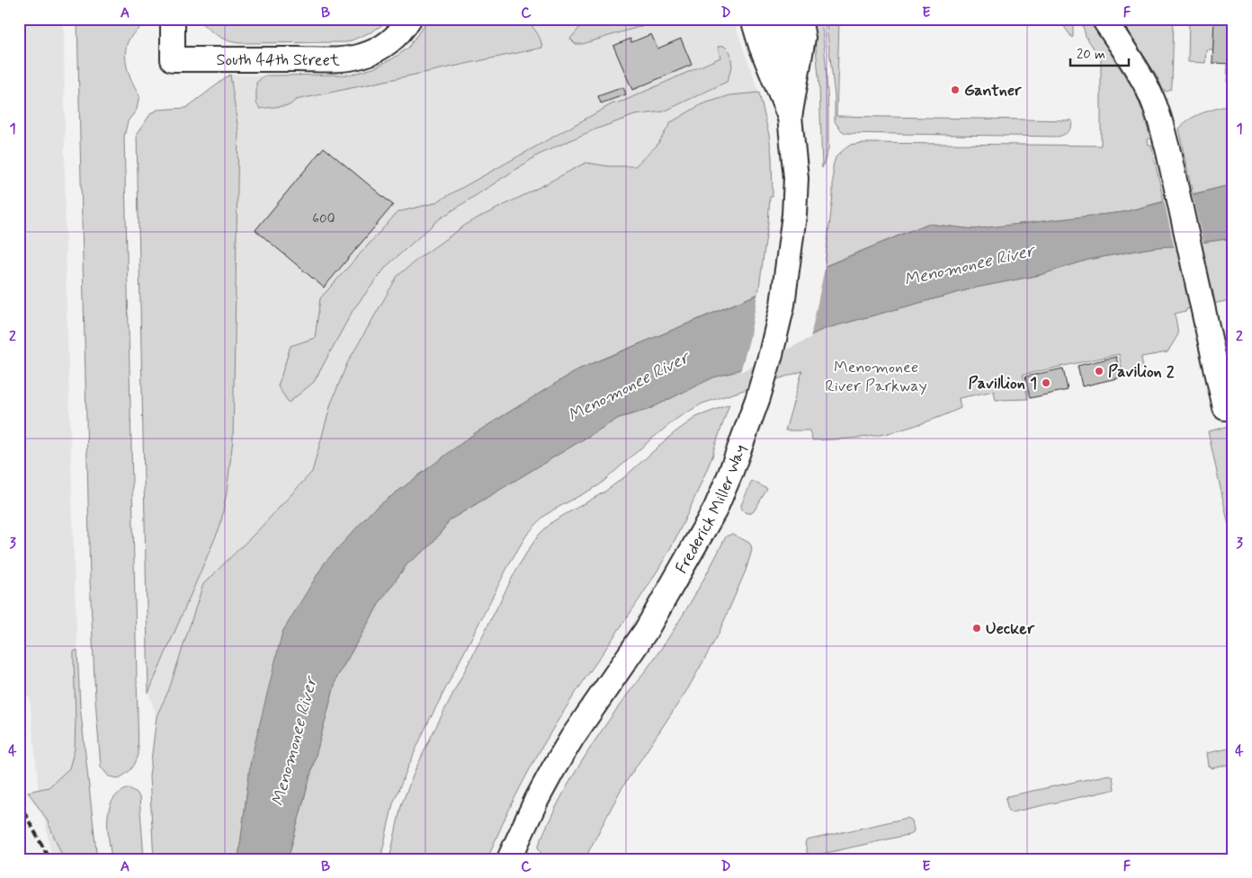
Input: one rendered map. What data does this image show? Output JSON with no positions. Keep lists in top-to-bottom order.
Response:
{
  "streets": {
    "street": ["South 44th Street", "Frederick Miller Way"]
  },
  "water": ["Menomonee River"],
  "parks": ["Menomonee River Parkway"],
  "places": [
    "Gantner",
    "Pavilion 2",
    "Pavillion 1",
    "Uecker"
  ],
  "house_numbers": ["600"],
  "scale_bar": "20 m",
  "grid": {
    "columns": [
      "A",
      "B",
      "C",
      "D",
      "E",
      "F"
    ],
    "rows": [
      "1",
      "2",
      "3",
      "4"
    ]
  }
}
